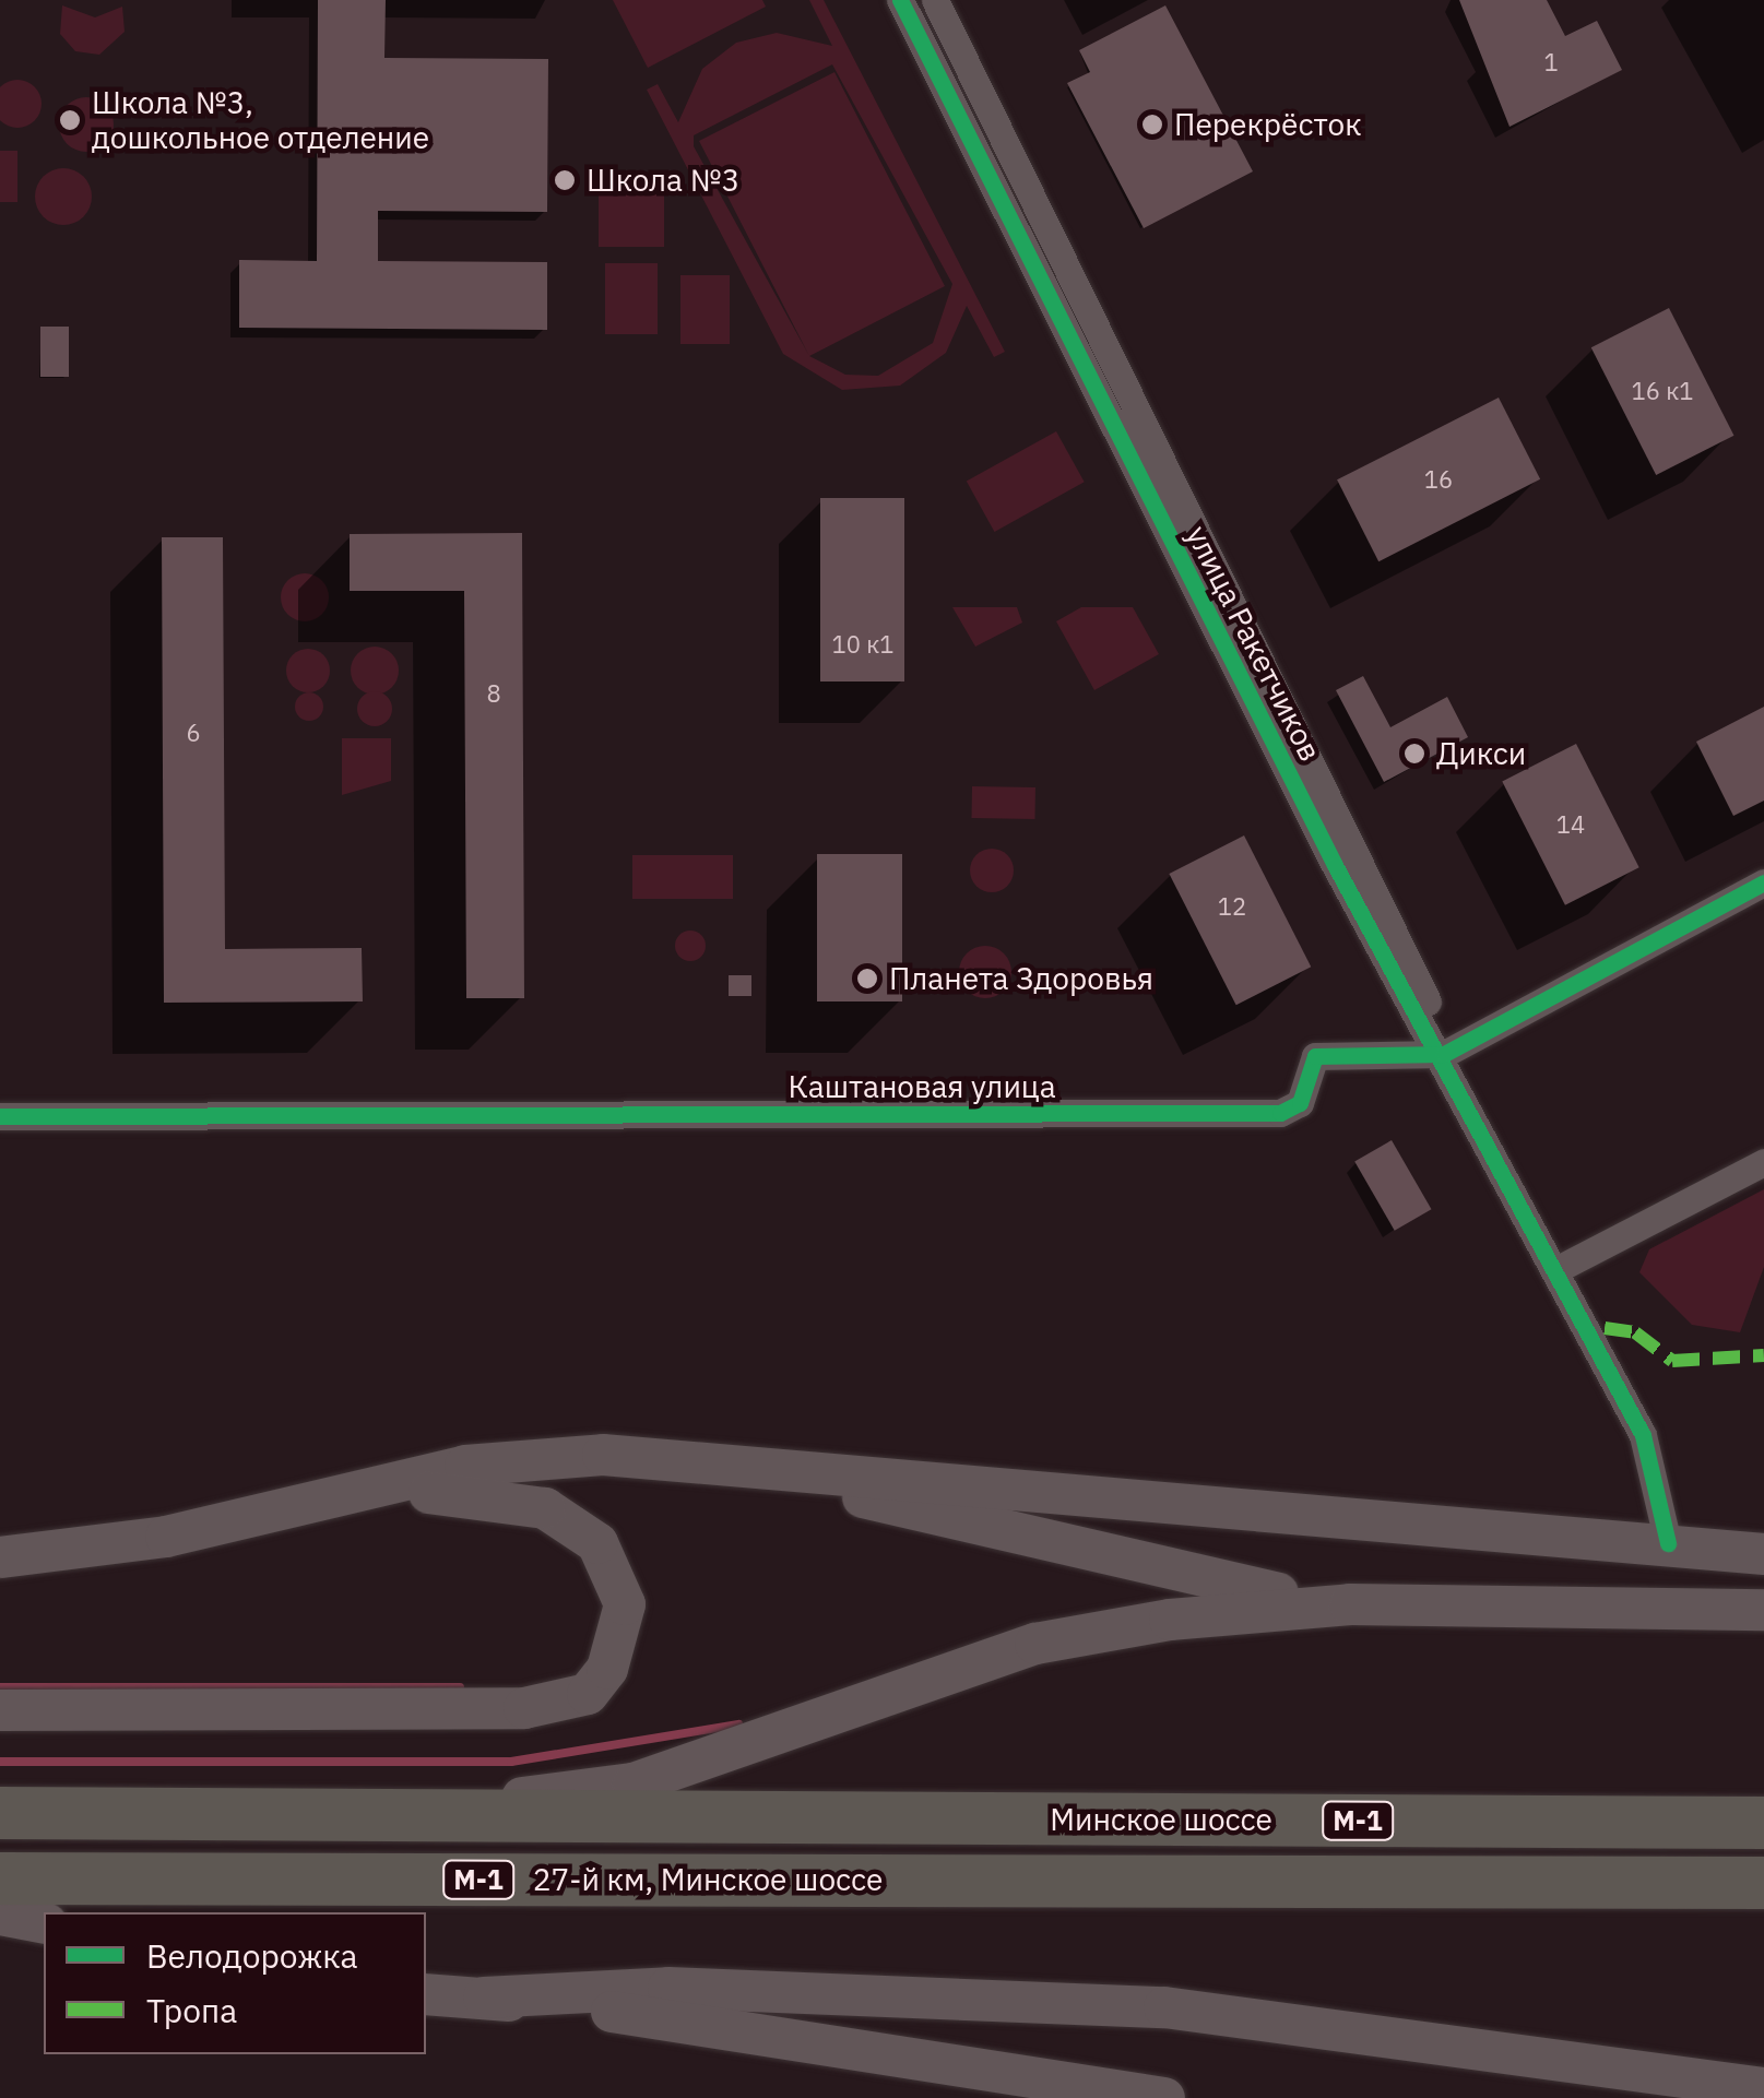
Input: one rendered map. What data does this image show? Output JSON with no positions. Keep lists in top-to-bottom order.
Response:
{
  "streets": {
    "highway": ["Минское шоссе", "М-1", "27-й км, Минское шоссе"],
    "street": ["улица Ракетчиков", "Каштановая улица"]
  },
  "crossings": [
    ["улица Ракетчиков", "Каштановая улица"],
    ["Минское шоссе", "27-й км, Минское шоссе"]
  ],
  "places": [
    "Школа №3, дошкольное отделение",
    "Перекрёсток",
    "Школа №3",
    "Дикси",
    "Планета Здоровья"
  ],
  "house_numbers": [
    "1",
    "16 к1",
    "16",
    "10 к1",
    "8",
    "6",
    "14",
    "12"
  ],
  "legend": ["Велодорожка", "Тропа"]
}
